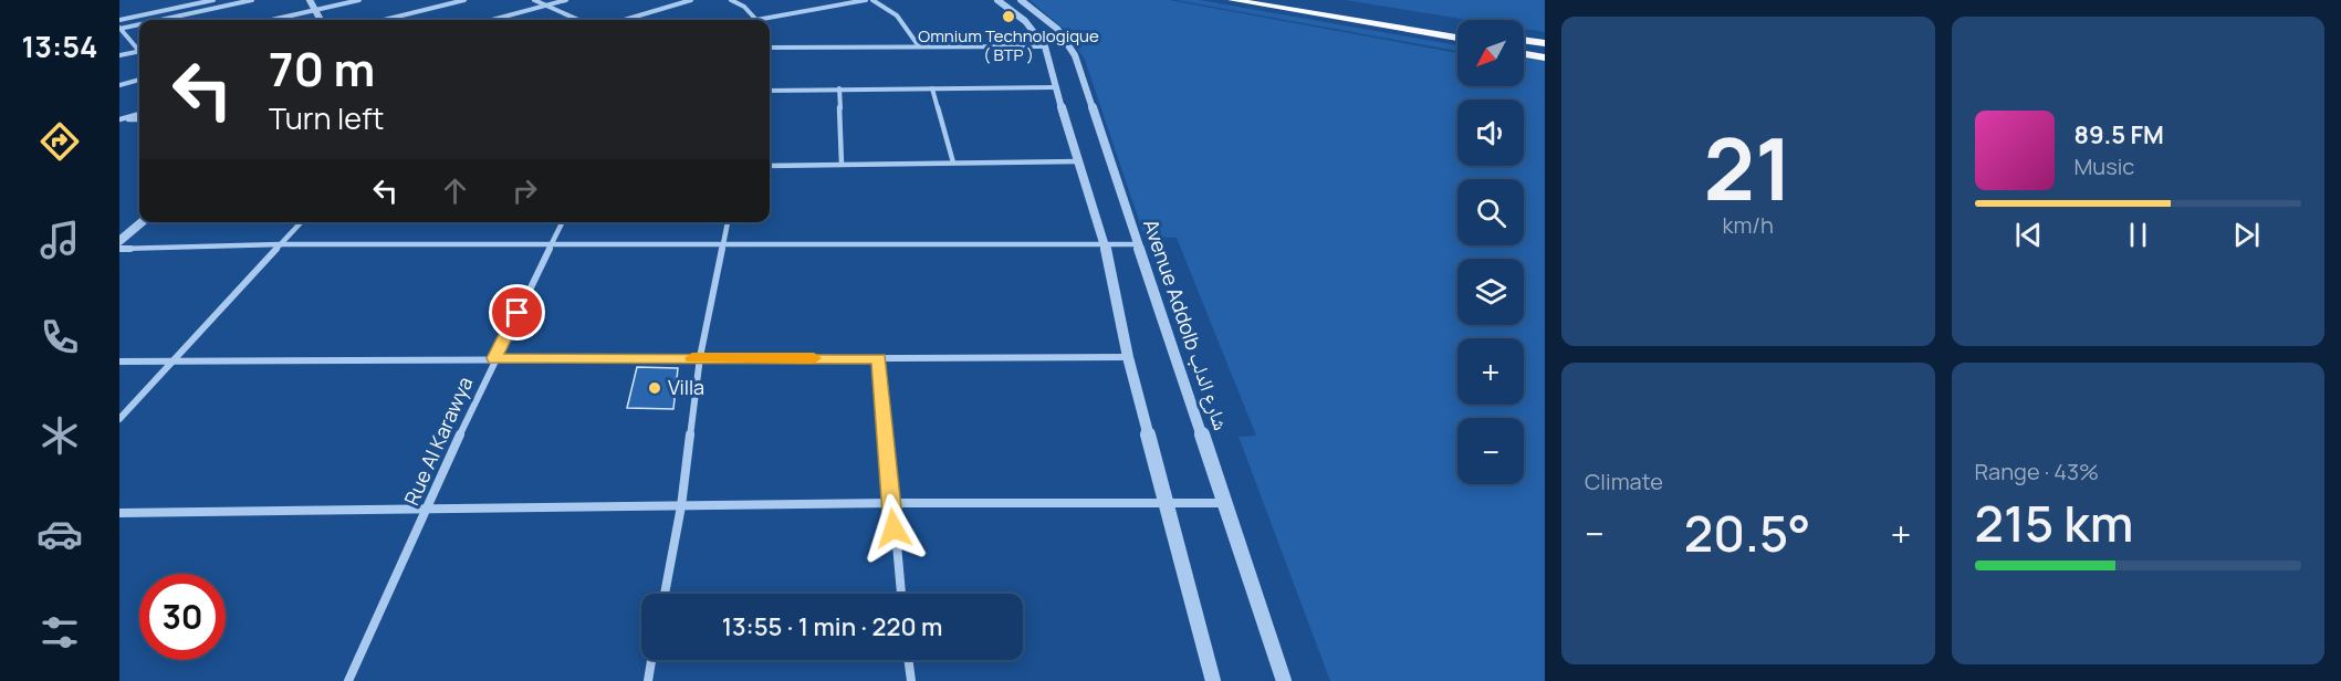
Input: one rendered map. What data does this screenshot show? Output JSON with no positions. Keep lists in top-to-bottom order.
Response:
{
  "streets": {
    "street": ["Avenue Addolb شارع الدلب", "Rue Al Karawya"]
  },
  "places": ["Omnium Technologique ( BTP )", "Villa"],
  "north": "bottom left",
  "page": {
    "tabs": "13:54",
    "tile": [
      ["21", "km/h"],
      "Climate",
      ["Range · 43%", "215 km"]
    ],
    "map_buttons": ["+", "−"],
    "turn": ["70 m", "Turn left"],
    "song": ["89.5 FM", "Music"],
    "heat": ["−", "20.5°", "+"],
    "limit": "30",
    "trip": "13:55 · 1 min · 220 m"
  }
}
